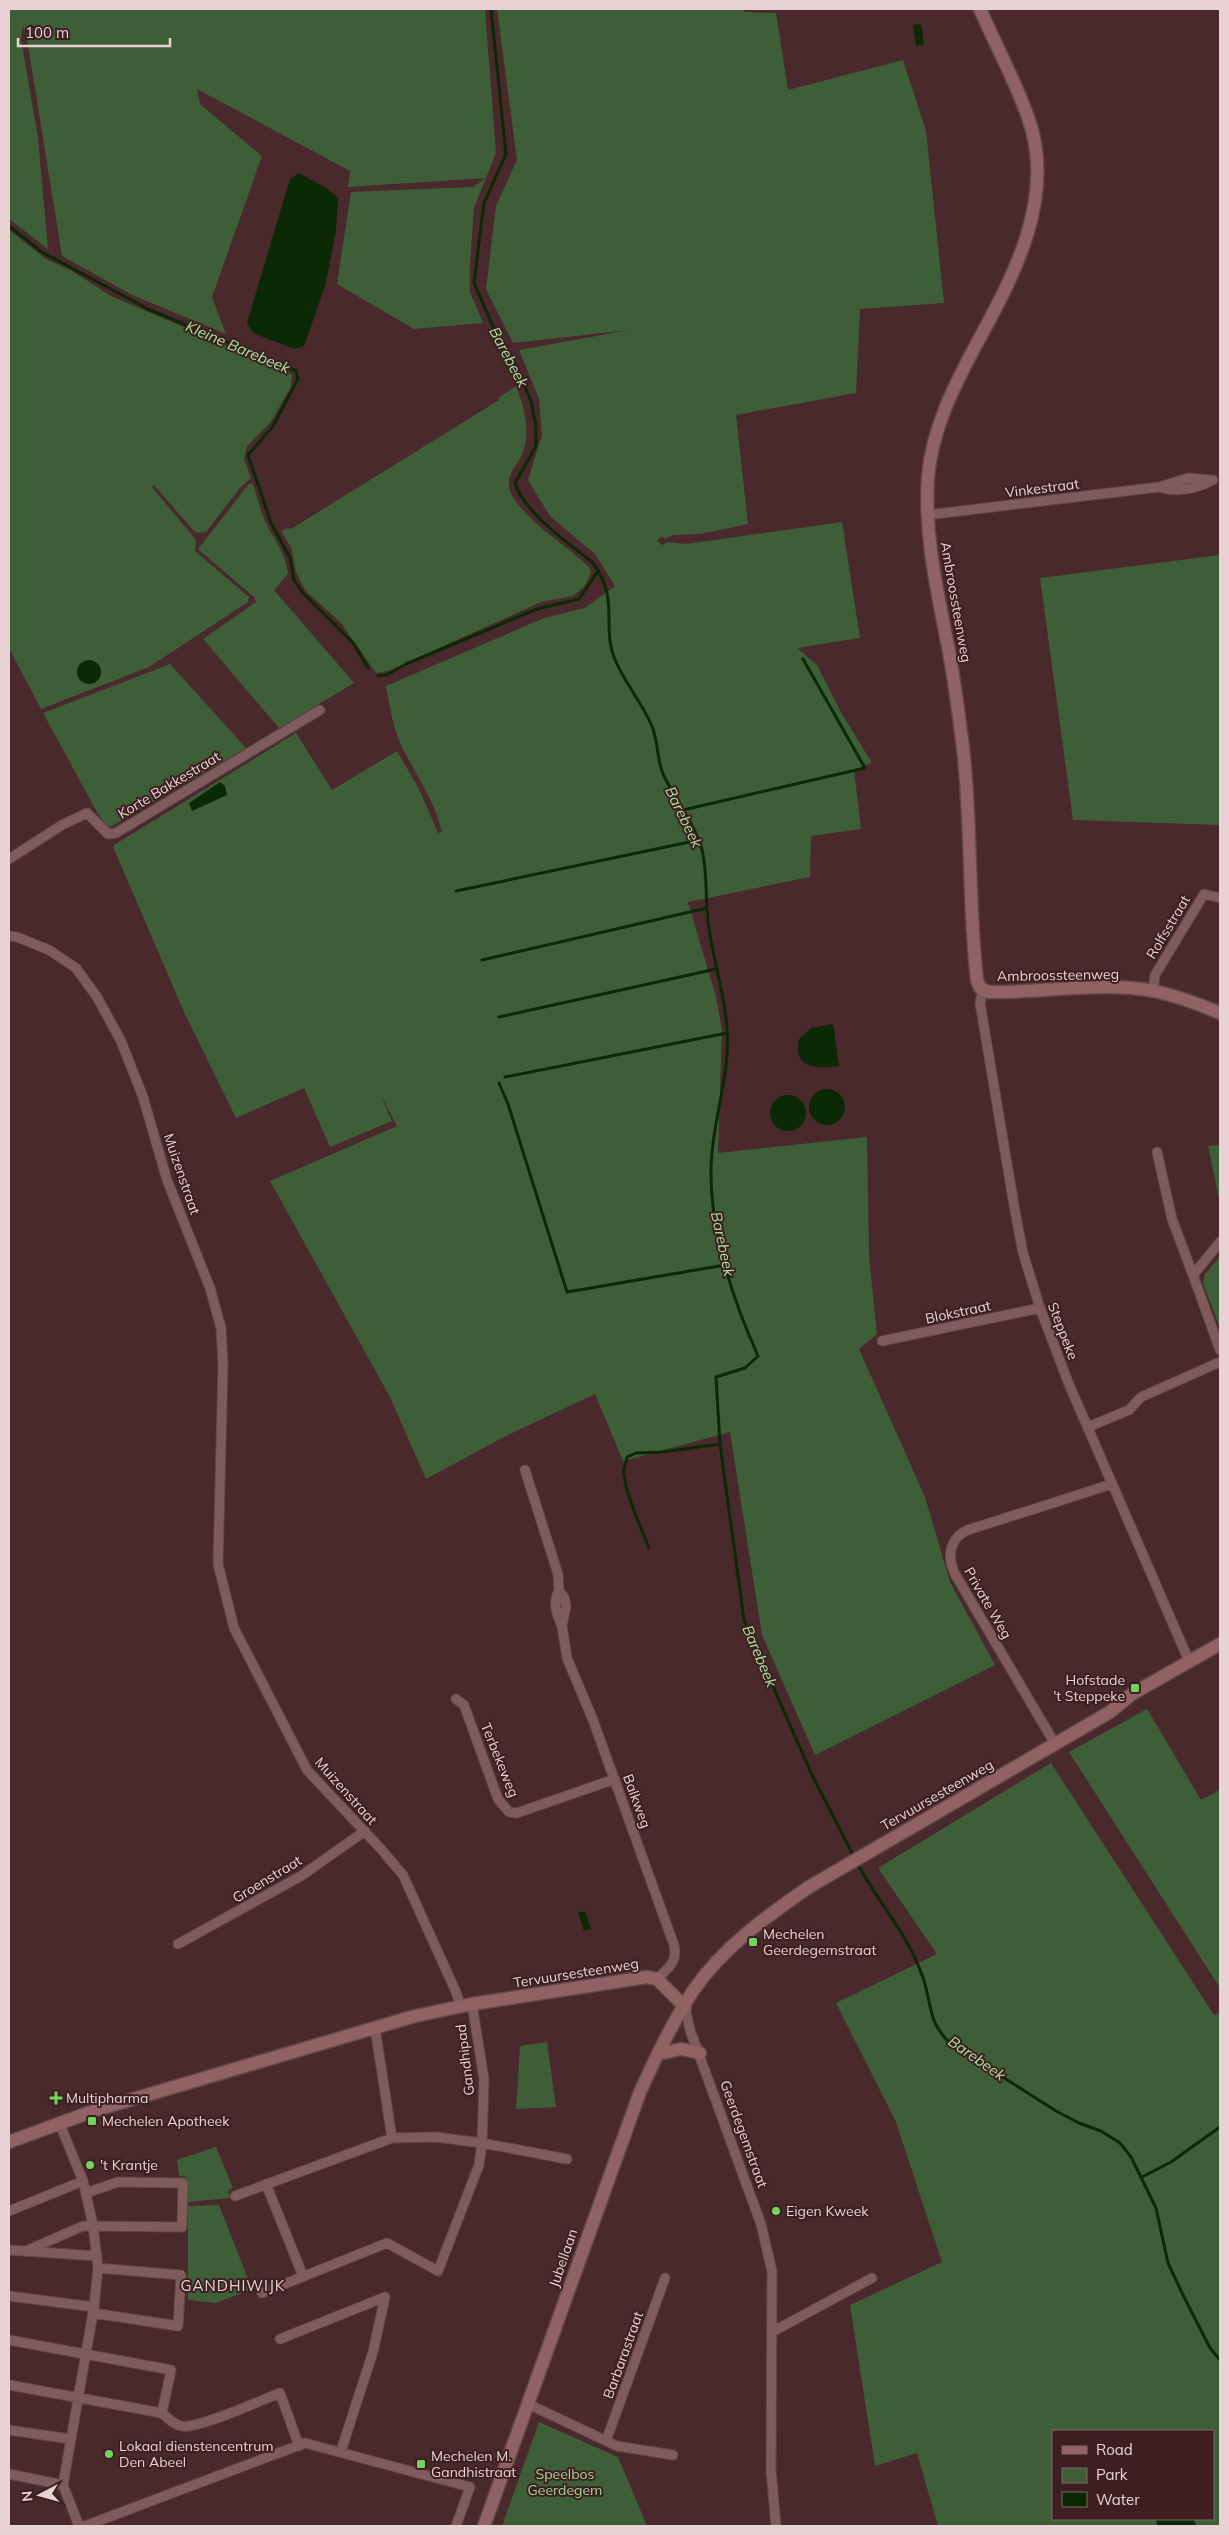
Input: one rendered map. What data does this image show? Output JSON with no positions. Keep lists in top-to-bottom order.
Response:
{
  "streets": {
    "street": [
      "Vinkestraat",
      "Ambroossteenweg",
      "Korte Bakkestraat",
      "Rolfsstraat",
      "Muizenstraat",
      "Blokstraat",
      "Steppeke",
      "Private Weg",
      "Terbekeweg",
      "Tervuursesteenweg",
      "Balkweg",
      "Groenstraat",
      "Gandhipad",
      "Geerdegemstraat",
      "Jubellaan",
      "Barbarastraat"
    ]
  },
  "crossings": [
    ["Vinkestraat", "Ambroossteenweg"],
    ["Ambroossteenweg", "Rolfsstraat"],
    ["Ambroossteenweg", "Steppeke"],
    ["Muizenstraat", "Tervuursesteenweg"],
    ["Muizenstraat", "Groenstraat"],
    ["Muizenstraat", "Gandhipad"],
    ["Blokstraat", "Steppeke"],
    ["Steppeke", "Private Weg"],
    ["Steppeke", "Tervuursesteenweg"],
    ["Private Weg", "Tervuursesteenweg"],
    ["Terbekeweg", "Balkweg"],
    ["Tervuursesteenweg", "Balkweg"],
    ["Tervuursesteenweg", "Gandhipad"],
    ["Tervuursesteenweg", "Geerdegemstraat"],
    ["Tervuursesteenweg", "Jubellaan"],
    ["Geerdegemstraat", "Jubellaan"]
  ],
  "districts": ["GANDHIWIJK"],
  "water": ["Kleine Barebeek", "Barebeek"],
  "parks": ["Speelbos Geerdegem"],
  "places": {
    "transit": [
      "Hofstade 't Steppeke",
      "Mechelen Geerdegemstraat",
      "Mechelen Apotheek",
      "Mechelen M. Gandhistraat"
    ],
    "health": ["Multipharma"],
    "other": ["'t Krantje", "Eigen Kweek", "Lokaal dienstencentrum Den Abeel"]
  },
  "legend": ["Road", "Park", "Water"],
  "scale_bar": "100 m",
  "north": "left"
}
